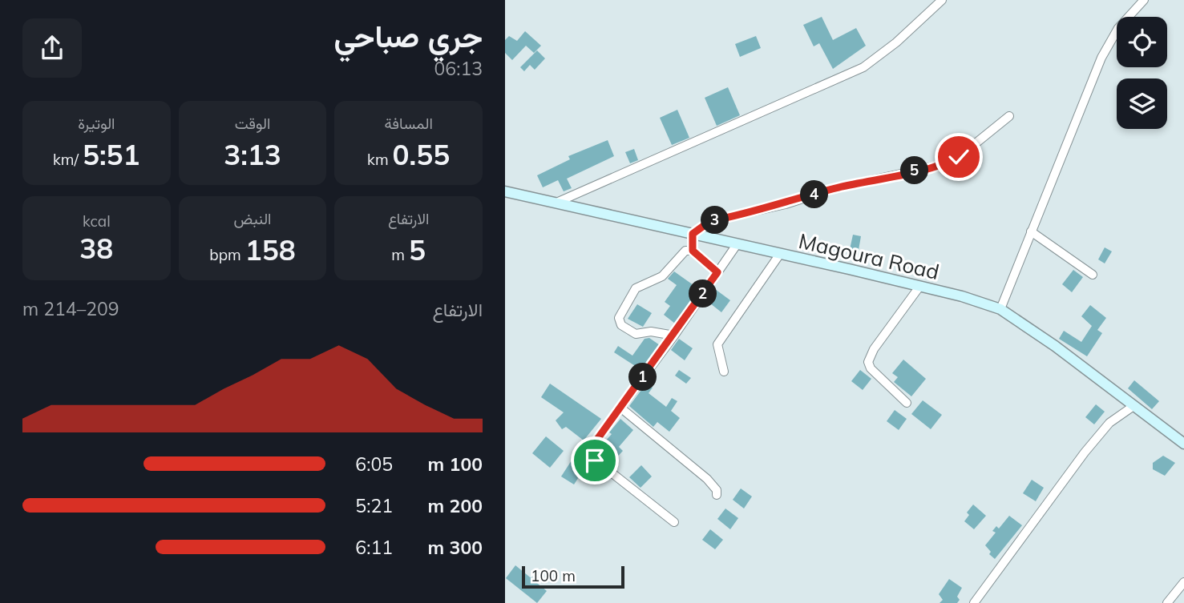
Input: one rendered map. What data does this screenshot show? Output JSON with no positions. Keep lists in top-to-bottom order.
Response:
{
  "streets": {
    "street": ["Magoura Road"]
  },
  "scale_bar": "100 m",
  "page": {
    "heading": ["جري صباحي", "06:13"],
    "stats": [
      ["المسافة", "0.55 km"],
      ["الوقت", "3:13"],
      ["الوتيرة", "5:51 /km"],
      ["الارتفاع", "5 m"],
      ["النبض", "158 bpm"],
      ["kcal", "38"]
    ],
    "pins": [
      "5",
      "4",
      "3",
      "2",
      "1"
    ],
    "chart": ["الارتفاع", "209–214 m"],
    "list": [
      {
        "name": "100 m",
        "note": "6:05"
      },
      {
        "name": "200 m",
        "note": "5:21"
      },
      {
        "name": "300 m",
        "note": "6:11"
      }
    ],
    "scale": "100 m"
  }
}
